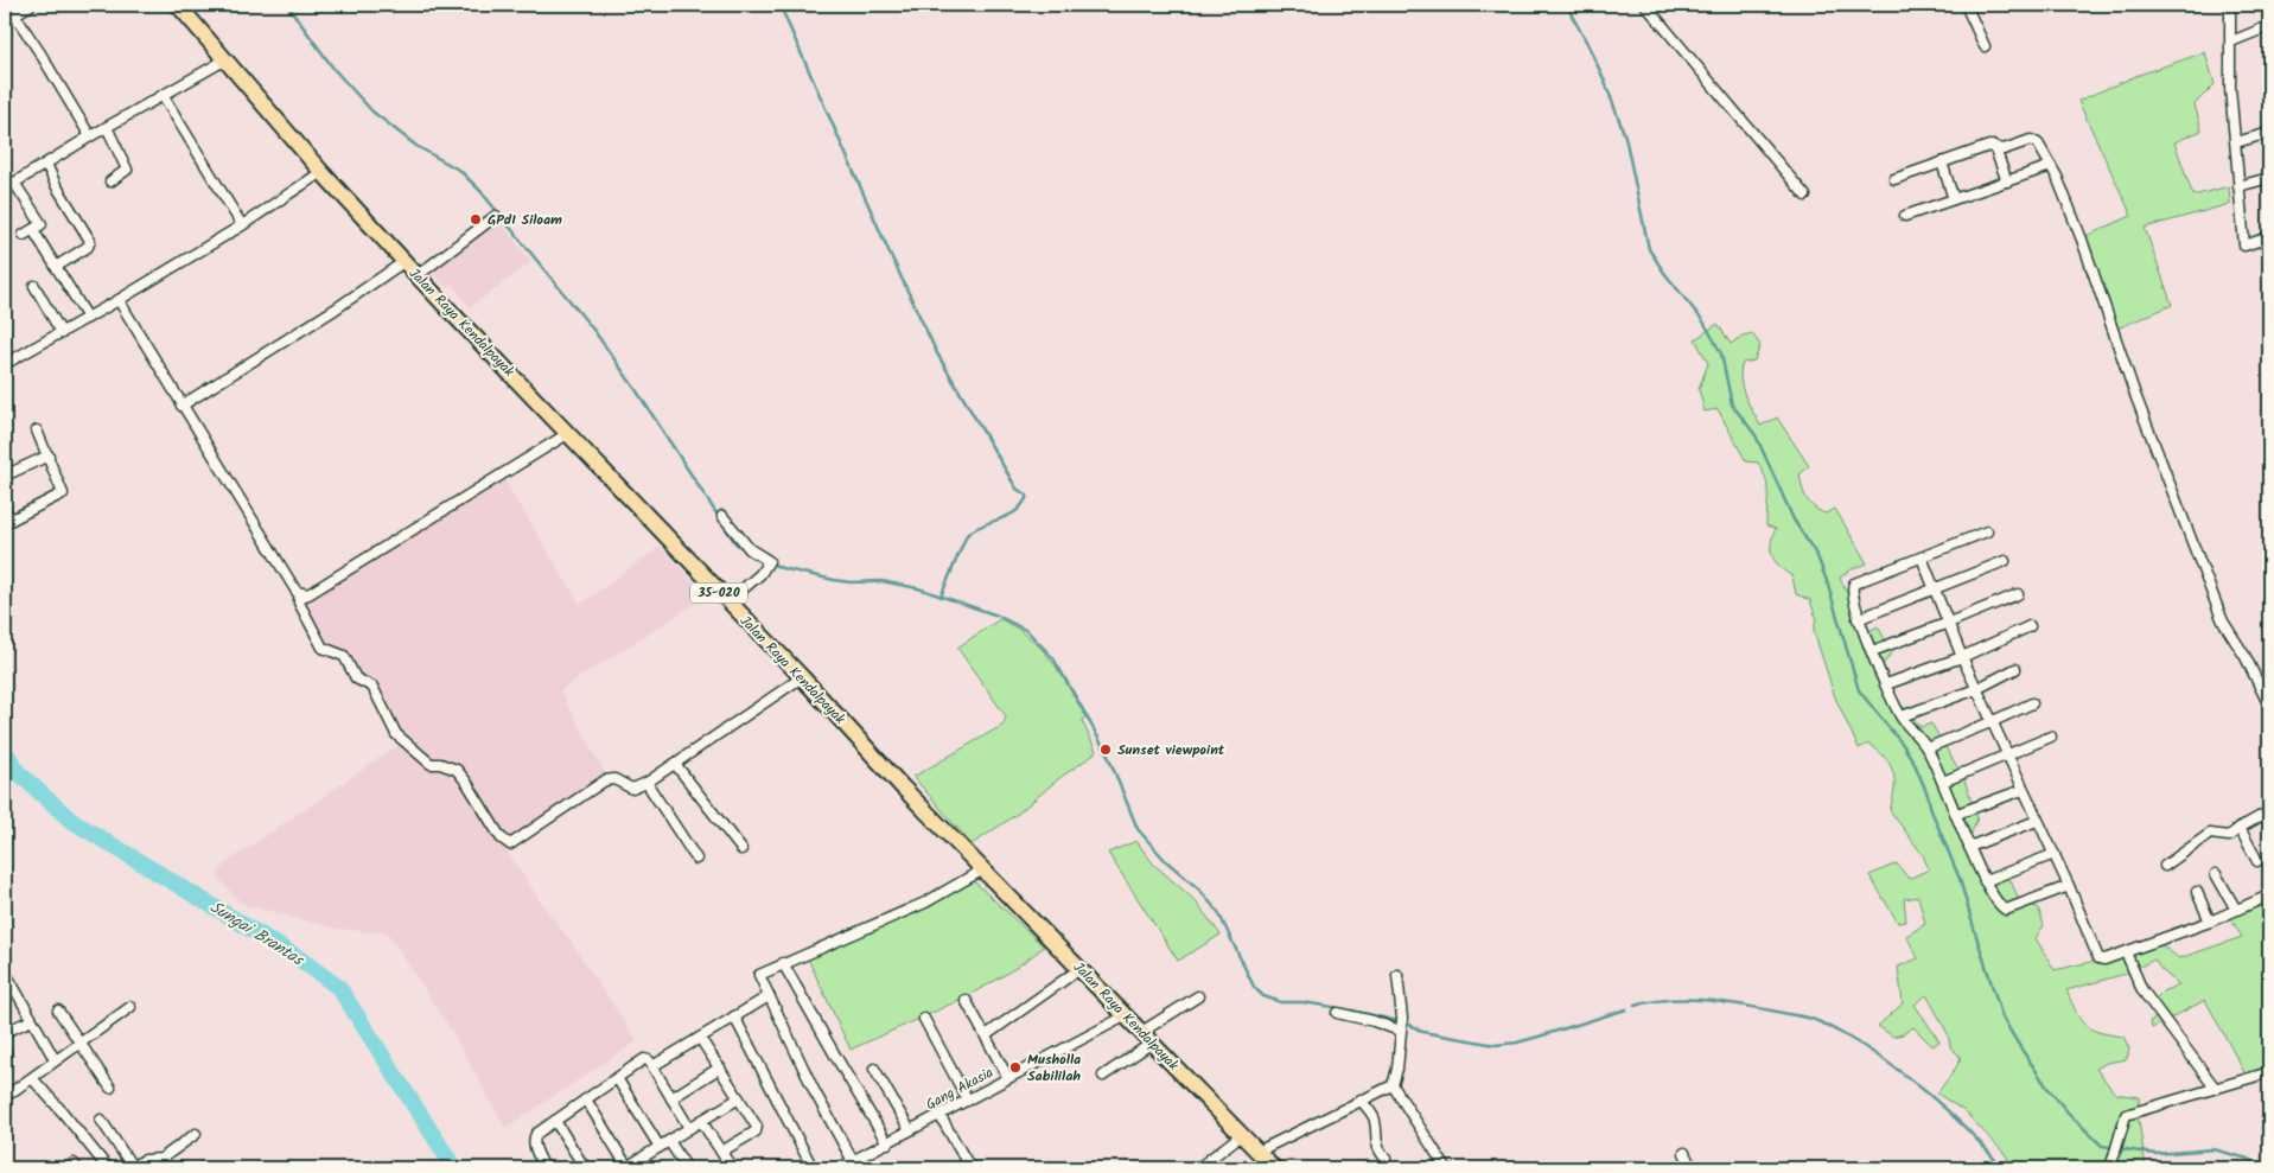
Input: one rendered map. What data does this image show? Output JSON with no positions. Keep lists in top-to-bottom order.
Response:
{
  "streets": {
    "main road": ["Jalan Raya Kendalpayak", "35-020"],
    "street": ["Gang Akasia"]
  },
  "crossings": [
    ["Jalan Raya Kendalpayak", "Gang Akasia"]
  ],
  "water": ["Sungai Brantas"],
  "places": ["GPdI Siloam", "Sunset viewpoint", "Musholla Sabililah"]
}
